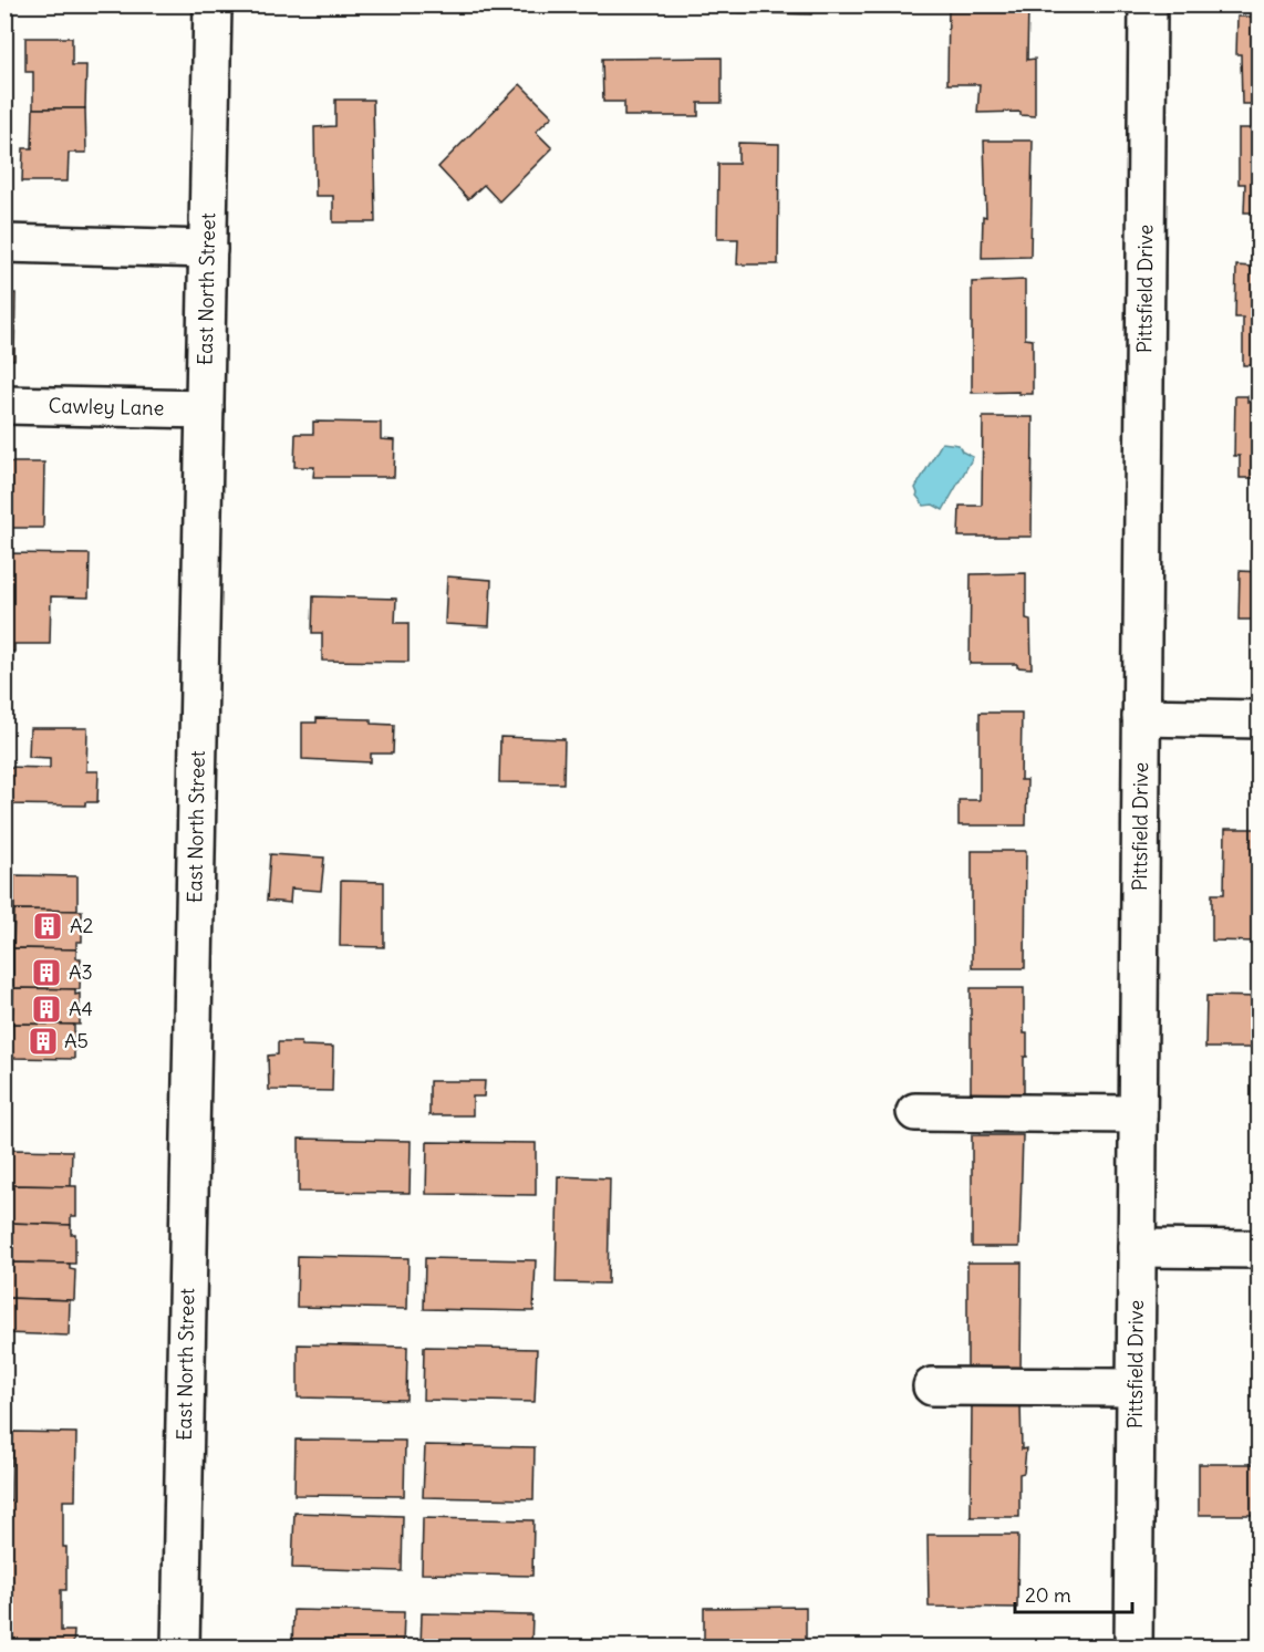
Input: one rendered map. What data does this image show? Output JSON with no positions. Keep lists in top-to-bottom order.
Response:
{
  "streets": {
    "street": ["East North Street", "Pittsfield Drive", "Cawley Lane"]
  },
  "crossings": [
    ["East North Street", "Cawley Lane"]
  ],
  "places": {
    "building": [
      "A2",
      "A3",
      "A4",
      "A5"
    ]
  },
  "scale_bar": "20 m"
}
